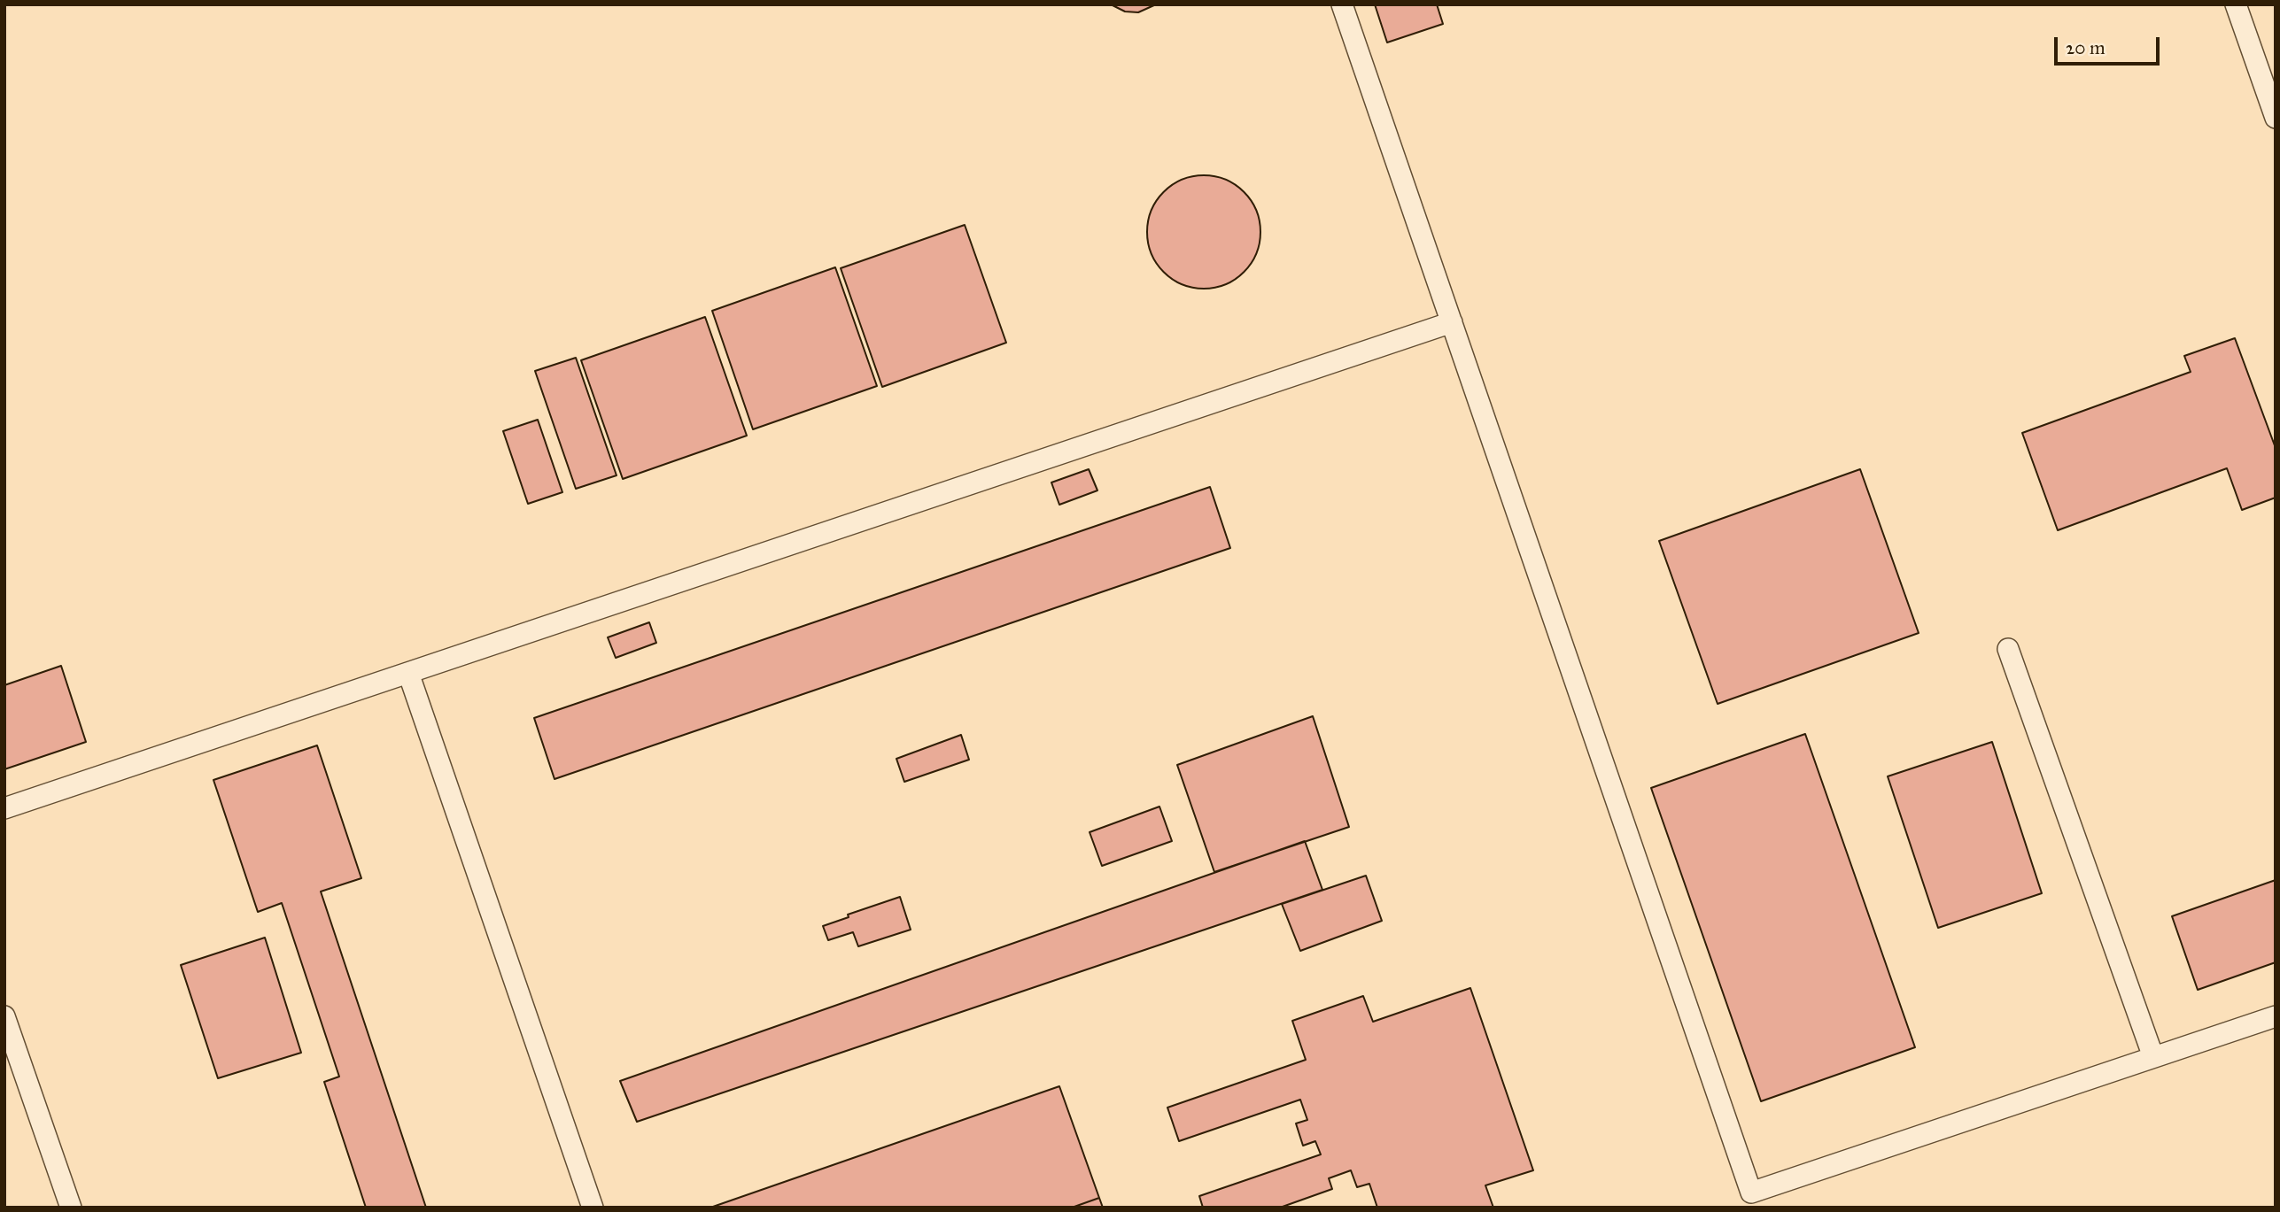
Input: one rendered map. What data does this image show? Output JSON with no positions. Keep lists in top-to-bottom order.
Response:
{
  "scale_bar": "20 m"
}
